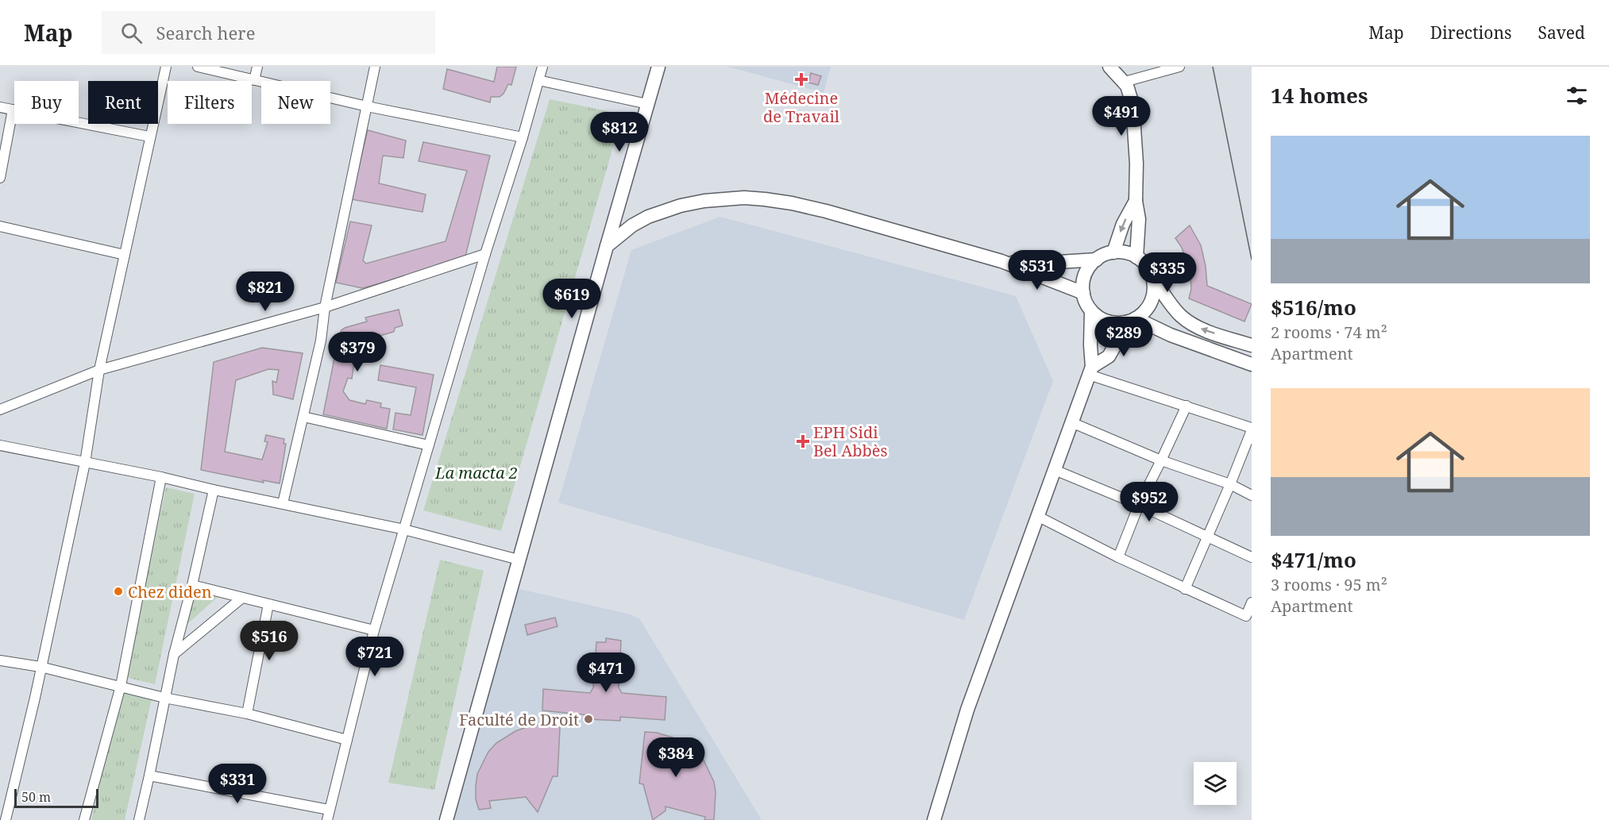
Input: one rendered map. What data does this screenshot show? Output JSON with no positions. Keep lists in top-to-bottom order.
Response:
{
  "parks": ["La macta 2"],
  "places": {
    "health": ["Médecine de Travail", "EPH Sidi Bel Abbès"],
    "other": ["Chez diden", "Faculté de Droit"]
  },
  "scale_bar": "50 m",
  "page": {
    "header": "Map",
    "search": "Search here",
    "nav": ["Map", "Directions", "Saved"],
    "heading": "14 homes",
    "chip": [
      "Buy",
      "Rent",
      "Filters",
      "New"
    ],
    "price": [
      "$491",
      "$812",
      "$531",
      "$335",
      "$821",
      "$619",
      "$289",
      "$379",
      "$952",
      "$516",
      "$721",
      "$471",
      "$384",
      "$331"
    ],
    "list": [
      {
        "name": "$516/mo",
        "note": "2 rooms · 74 m² · Apartment"
      },
      {
        "name": "$471/mo",
        "note": "3 rooms · 95 m² · Apartment"
      }
    ],
    "scale": "50 m"
  }
}
